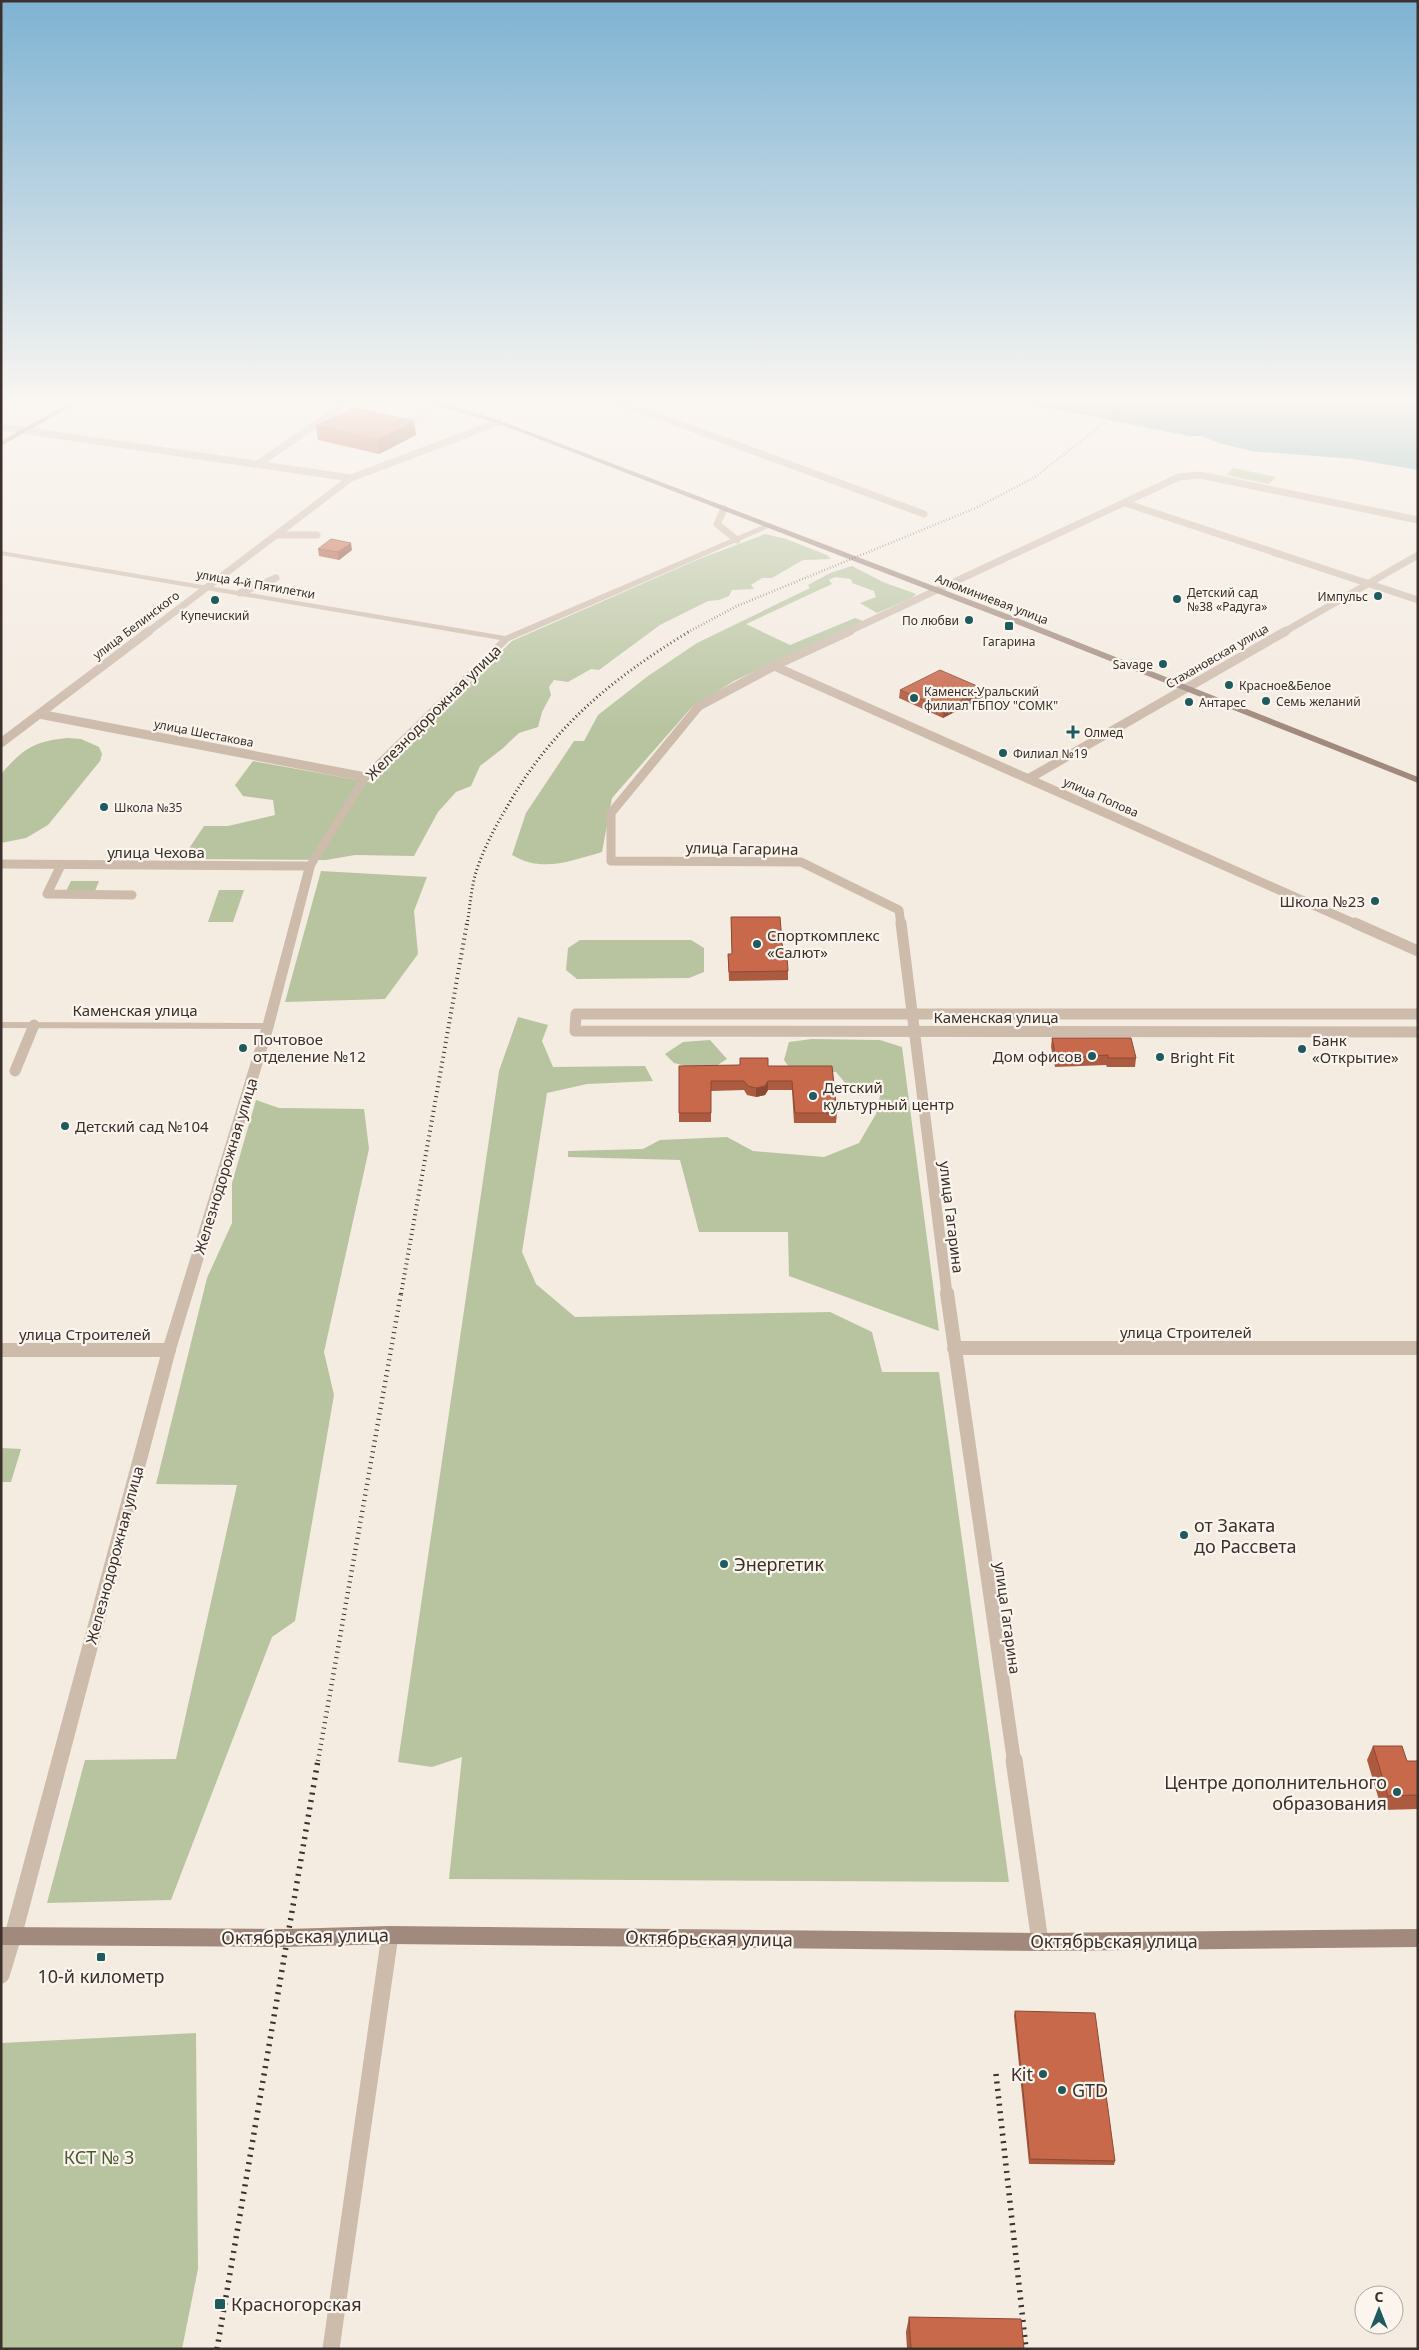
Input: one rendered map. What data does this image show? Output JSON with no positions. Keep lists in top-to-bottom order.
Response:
{
  "streets": {
    "main road": ["Алюминиевая улица", "Октябрьская улица"],
    "street": [
      "улица 4-й Пятилетки",
      "улица Белинского",
      "Стахановская улица",
      "Железнодорожная улица",
      "улица Шестакова",
      "улица Попова",
      "улица Гагарина",
      "улица Чехова",
      "Каменская улица",
      "улица Строителей"
    ]
  },
  "crossings": [
    ["улица 4-й Пятилетки", "улица Белинского"],
    ["улица 4-й Пятилетки", "Железнодорожная улица"],
    ["Алюминиевая улица", "Стахановская улица"],
    ["Алюминиевая улица", "Железнодорожная улица"],
    ["Алюминиевая улица", "улица Гагарина"],
    ["улица Белинского", "улица Шестакова"],
    ["Стахановская улица", "улица Попова"],
    ["Железнодорожная улица", "улица Шестакова"],
    ["Железнодорожная улица", "улица Чехова"],
    ["Железнодорожная улица", "Каменская улица"],
    ["Железнодорожная улица", "улица Строителей"],
    ["Железнодорожная улица", "Октябрьская улица"],
    ["улица Попова", "улица Гагарина"],
    ["улица Гагарина", "Каменская улица"],
    ["улица Гагарина", "улица Строителей"],
    ["улица Гагарина", "Октябрьская улица"]
  ],
  "parks": ["КСТ № 3"],
  "places": {
    "other": [
      "Импульс",
      "Детский сад №38 «Радуга»",
      "Купечиский",
      "По любви",
      "Savage",
      "Красное&Белое",
      "Каменск-Уральский филиал ГБПОУ \"СОМК\"",
      "Семь желаний",
      "Антарес",
      "Филиал №19",
      "Школа №35",
      "Школа №23",
      "Спорткомплекс «Салют»",
      "Почтовое отделение №12",
      "Банк «Открытие»",
      "Дом офисов",
      "Bright Fit",
      "Детский культурный центр",
      "Детский сад №104",
      "от Заката до Рассвета",
      "Энергетик",
      "Центре дополнительного образования",
      "Kit",
      "GTD"
    ],
    "transit": ["Гагарина", "10-й километр", "Красногорская"],
    "health": ["Олмед"]
  },
  "north": "top"
}
